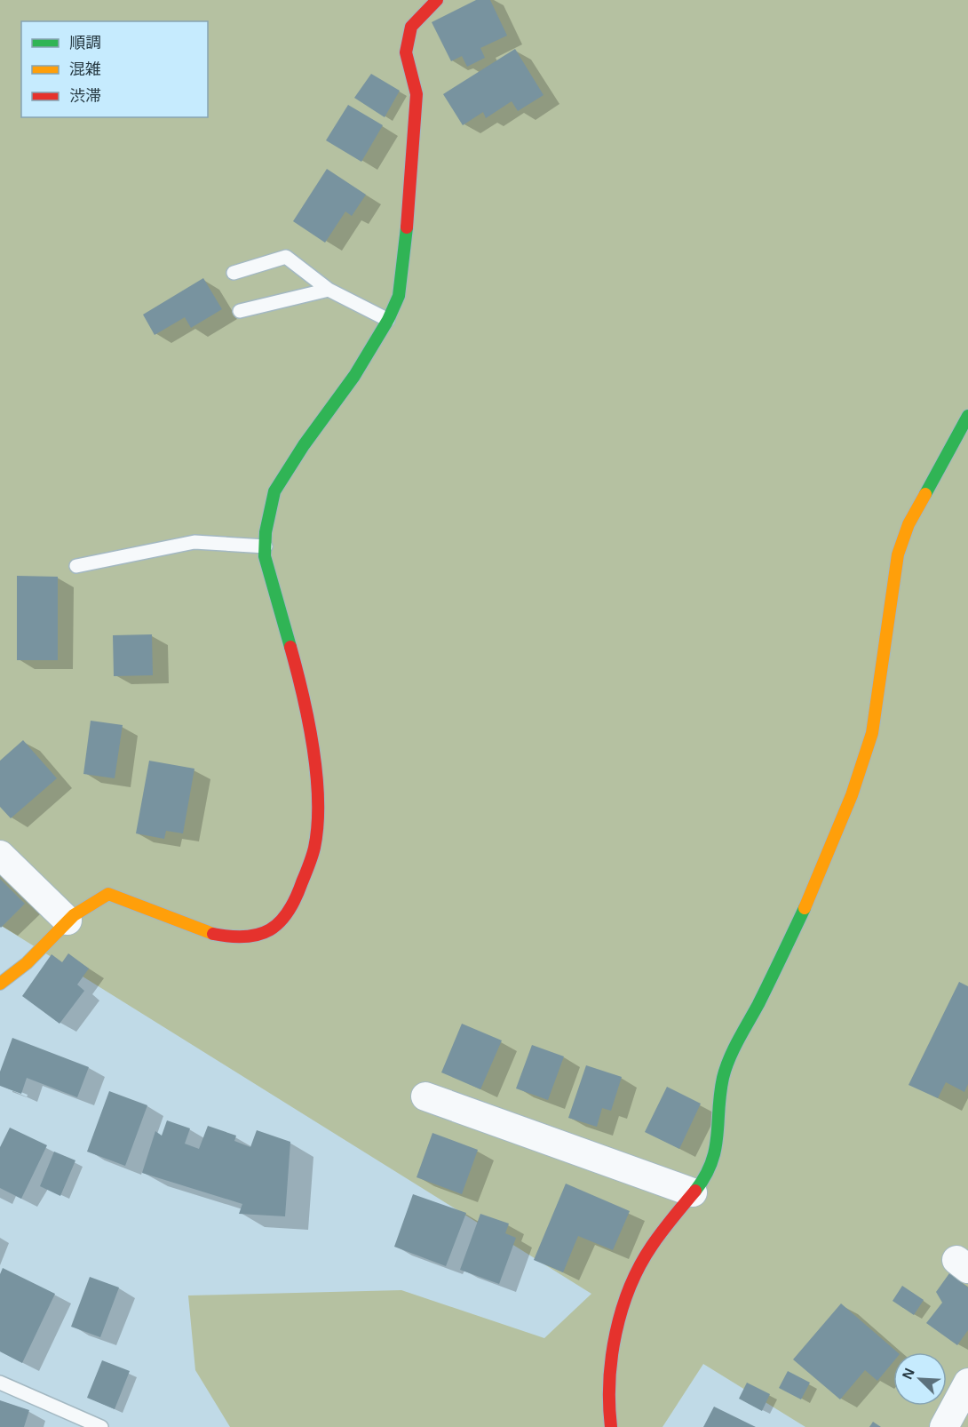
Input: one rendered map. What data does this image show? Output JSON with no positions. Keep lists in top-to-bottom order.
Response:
{
  "legend": ["順調", "混雑", "渋滞"],
  "north": "top left"
}
